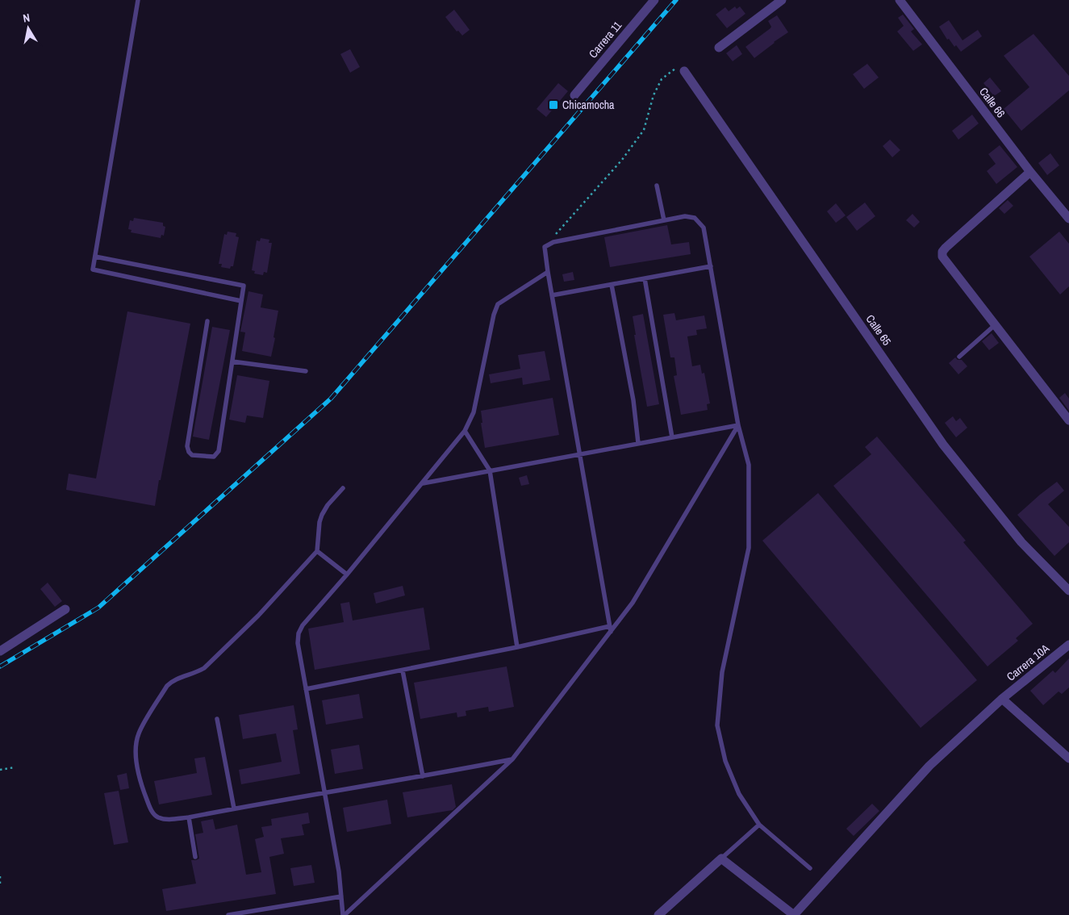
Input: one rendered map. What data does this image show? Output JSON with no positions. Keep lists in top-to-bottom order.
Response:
{
  "streets": {
    "street": [
      "Carrera 11",
      "Calle 66",
      "Calle 65",
      "Carrera 10A"
    ]
  },
  "places": {
    "transit": ["Chicamocha"]
  },
  "north": "top"
}
